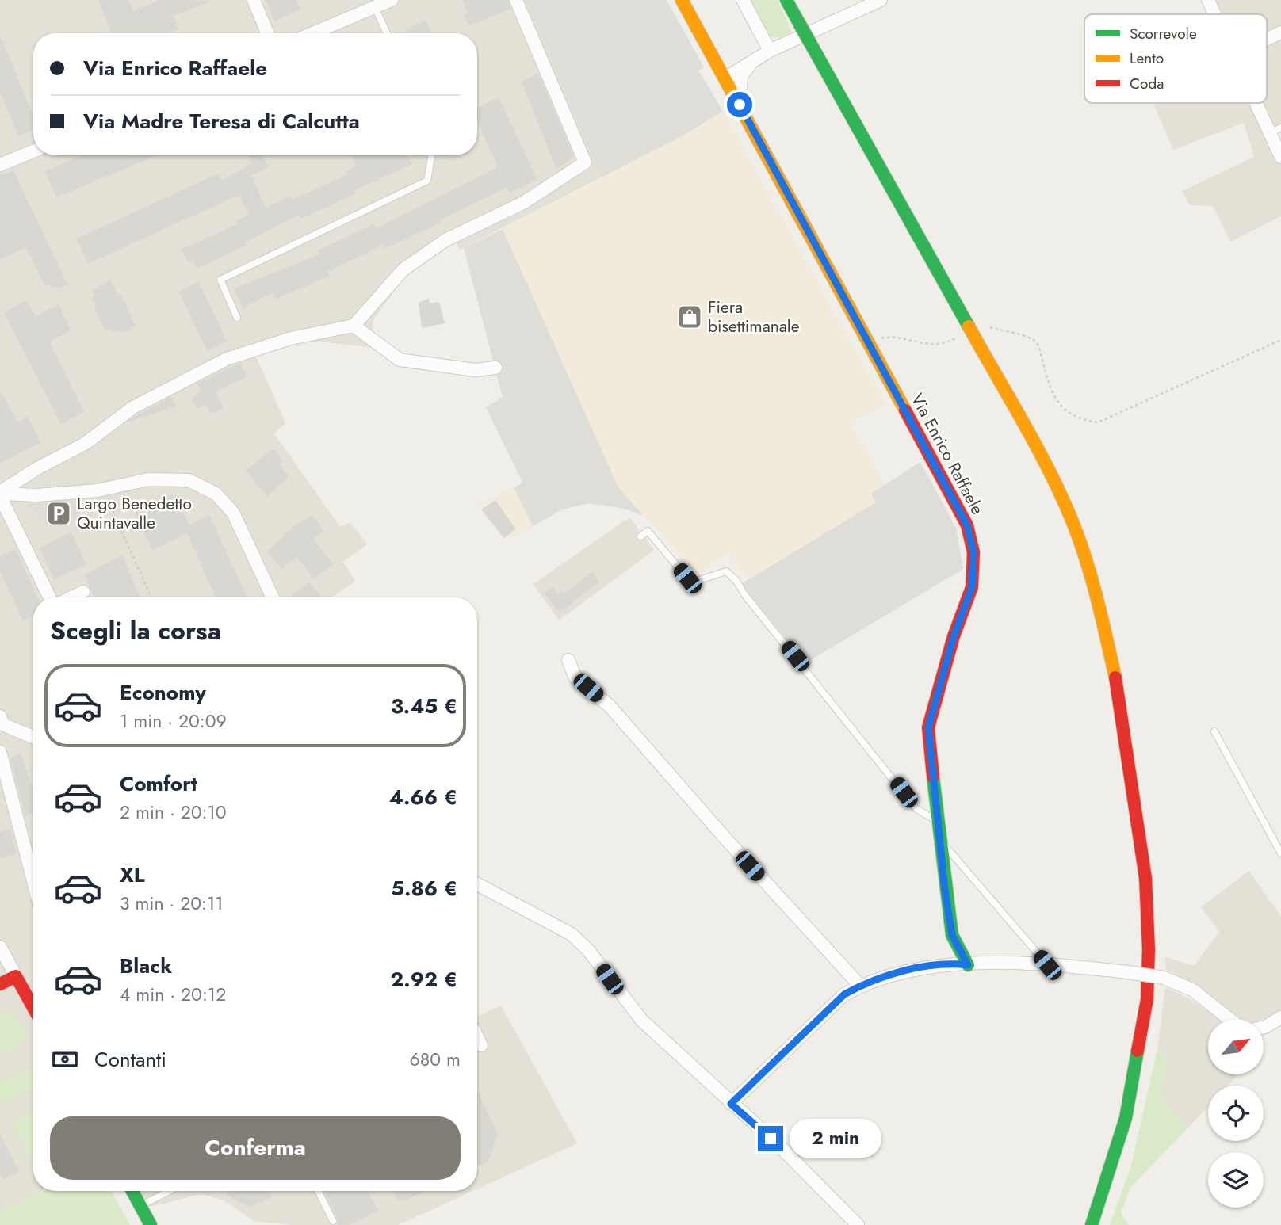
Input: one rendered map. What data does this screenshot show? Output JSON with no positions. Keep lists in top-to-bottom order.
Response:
{
  "streets": {
    "main road": ["Via Enrico Raffaele"]
  },
  "places": {
    "shop": ["Fiera bisettimanale"],
    "parking": ["Largo Benedetto Quintavalle"]
  },
  "legend": ["Scorrevole", "Lento", "Coda"],
  "north": "top right",
  "page": {
    "banner": ["Via Enrico Raffaele", "Via Madre Teresa di Calcutta"],
    "heading": "Scegli la corsa",
    "list": [
      {
        "name": "Economy",
        "note": "1 min · 20:09",
        "value": "3.45 €"
      },
      {
        "name": "Comfort",
        "note": "2 min · 20:10",
        "value": "4.66 €"
      },
      {
        "name": "XL",
        "note": "3 min · 20:11",
        "value": "5.86 €"
      },
      {
        "name": "Black",
        "note": "4 min · 20:12",
        "value": "2.92 €"
      }
    ],
    "pay": ["Contanti", "680 m"],
    "buttons": "Conferma",
    "bubble": "2 min"
  }
}
